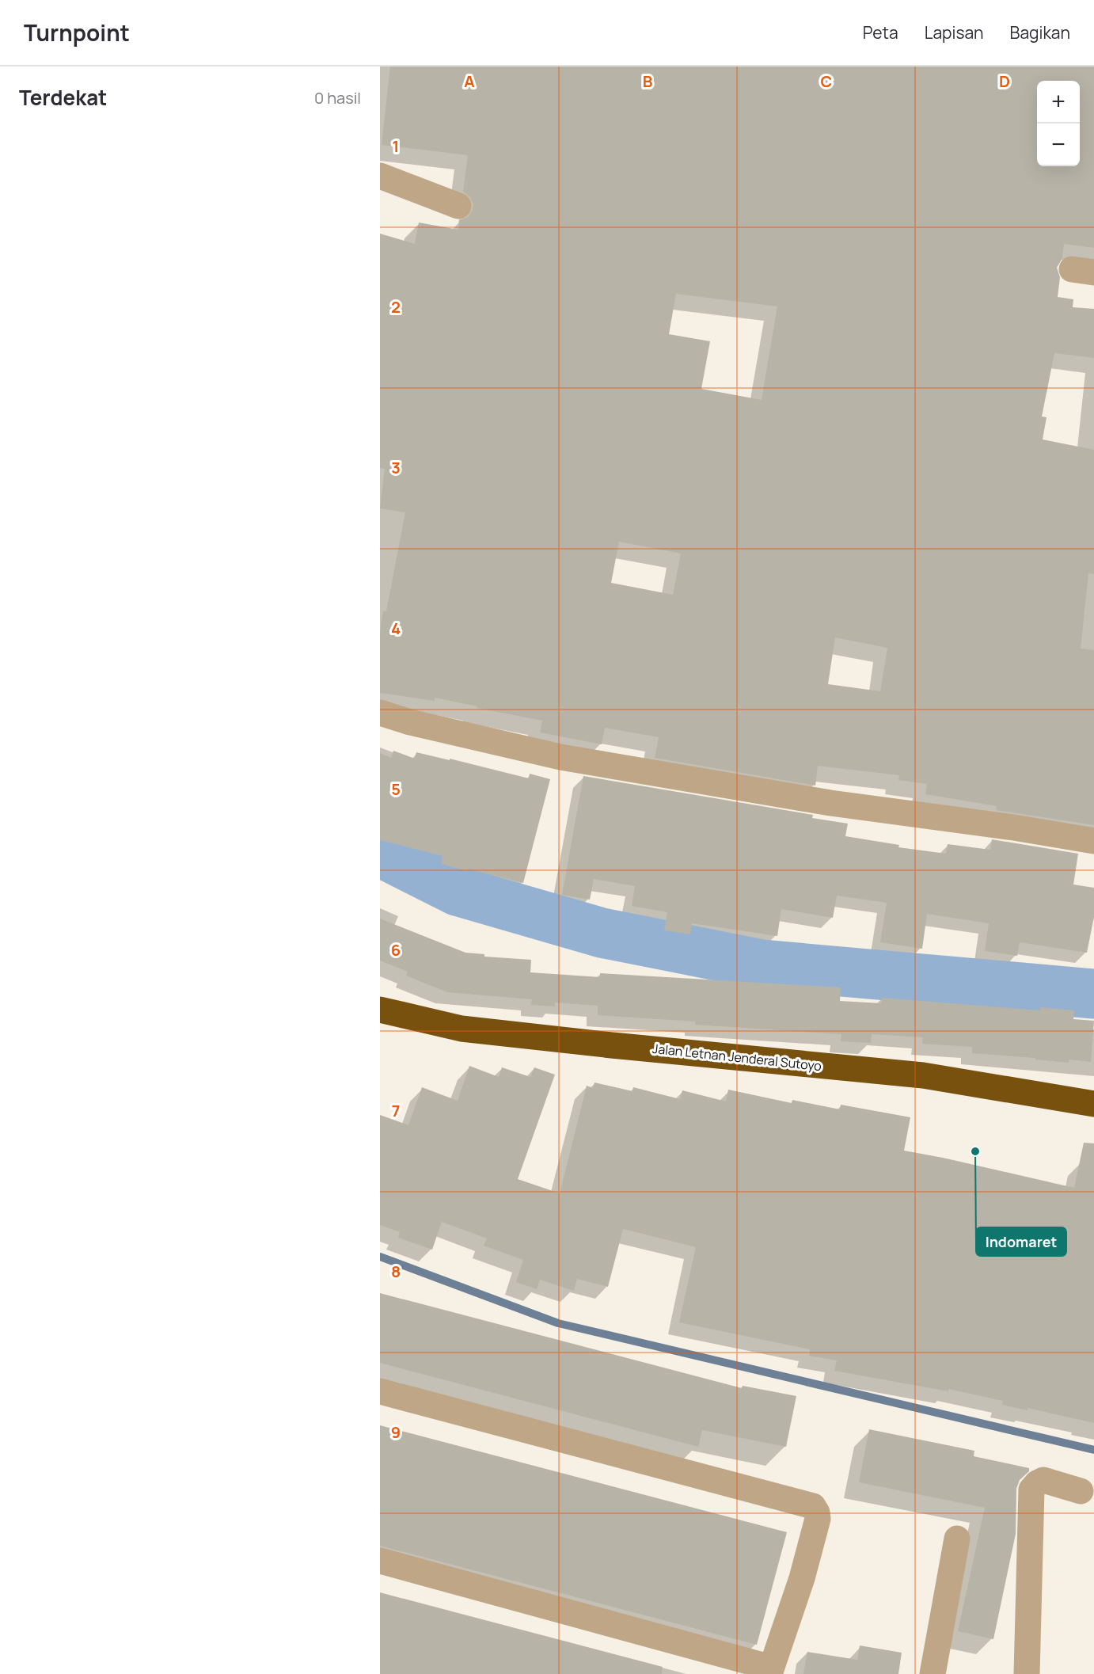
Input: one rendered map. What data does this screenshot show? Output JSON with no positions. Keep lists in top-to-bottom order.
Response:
{
  "streets": {
    "highway": ["Jalan Letnan Jenderal Sutoyo"]
  },
  "places": ["Indomaret"],
  "page": {
    "header": "Turnpoint",
    "nav": ["Peta", "Lapisan", "Bagikan"],
    "heading": ["Terdekat", "0 hasil"],
    "map_buttons": ["+", "−"]
  },
  "grid": {
    "columns": [
      "A",
      "B",
      "C",
      "D"
    ],
    "rows": [
      "1",
      "2",
      "3",
      "4",
      "5",
      "6",
      "7",
      "8",
      "9"
    ]
  }
}
